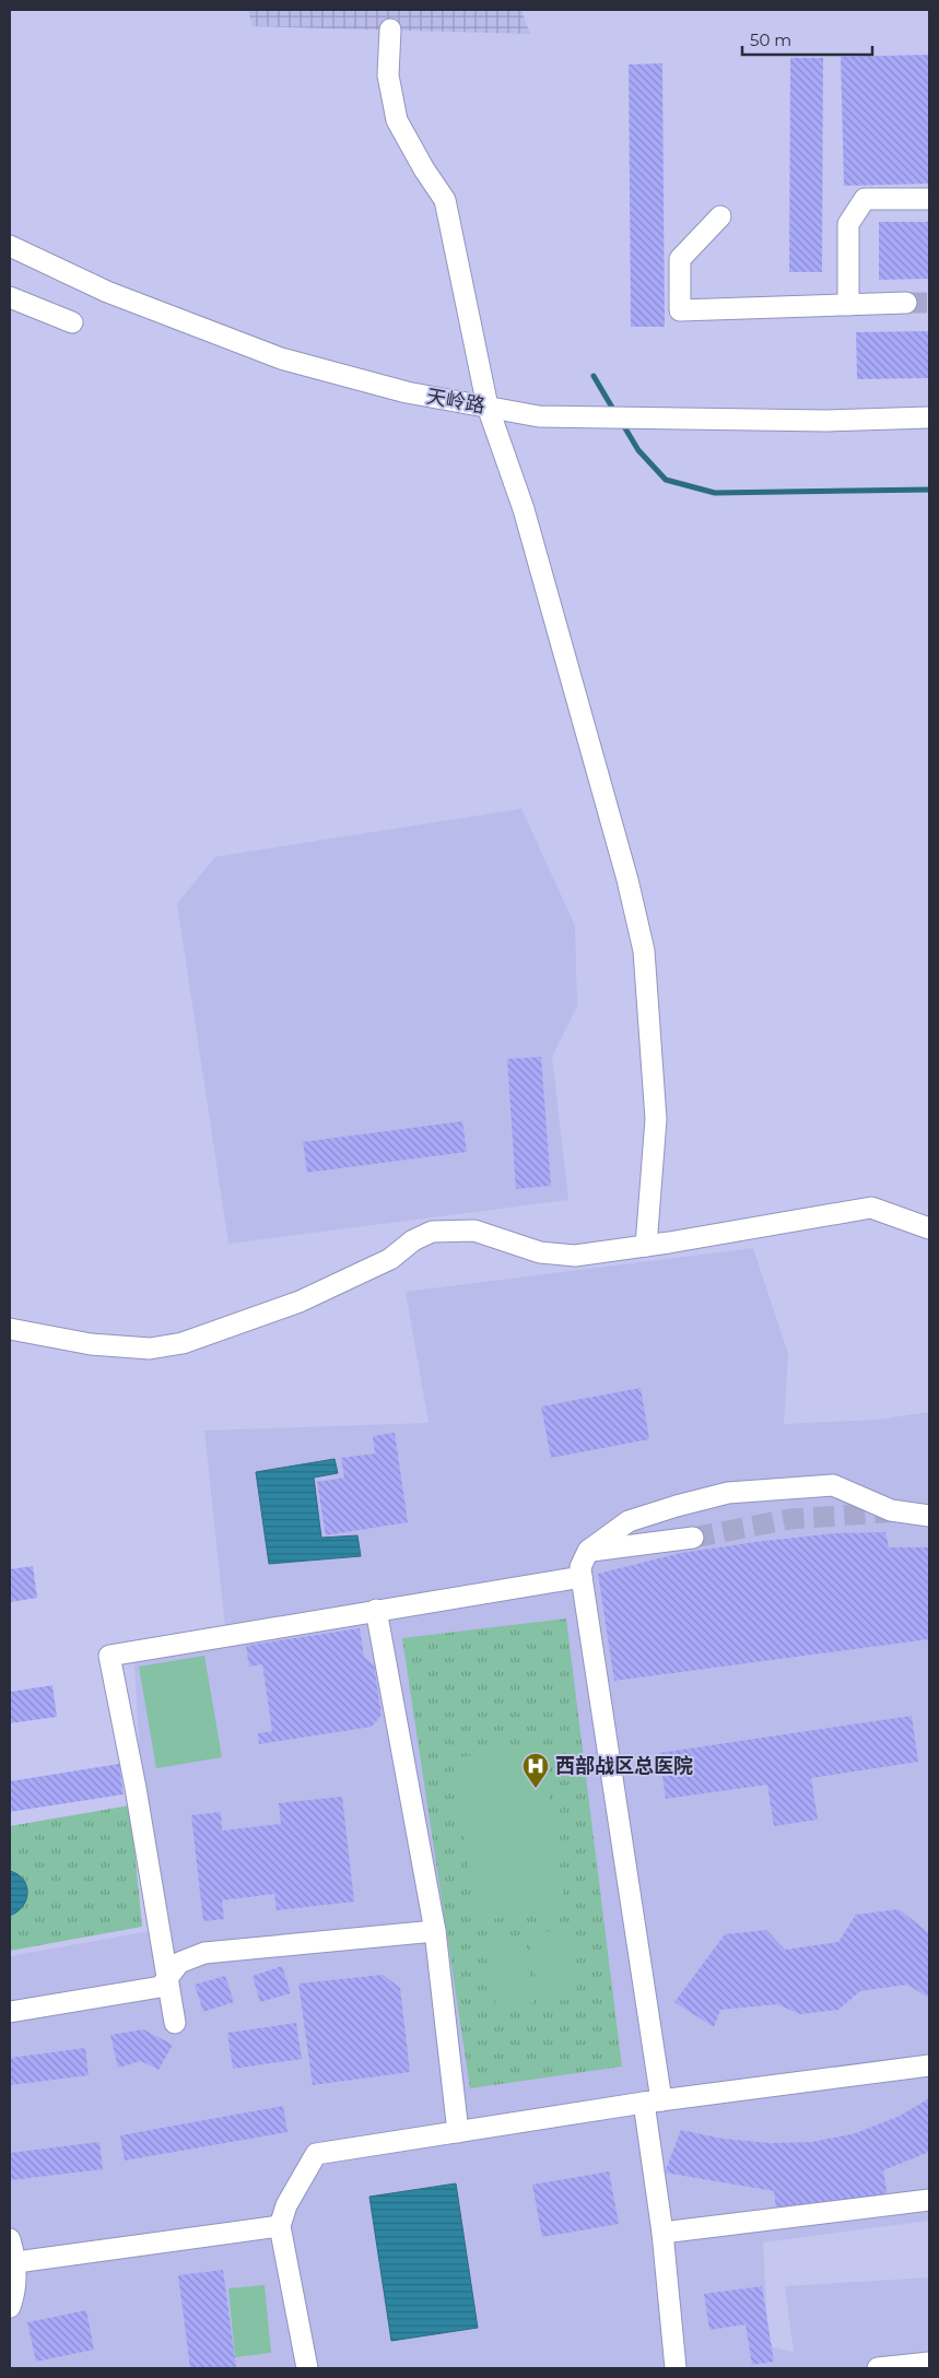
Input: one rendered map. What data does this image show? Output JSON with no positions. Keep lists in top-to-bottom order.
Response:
{
  "streets": {
    "street": ["天岭路"]
  },
  "places": {
    "hospital": ["西部战区总医院"]
  },
  "scale_bar": "50 m"
}
